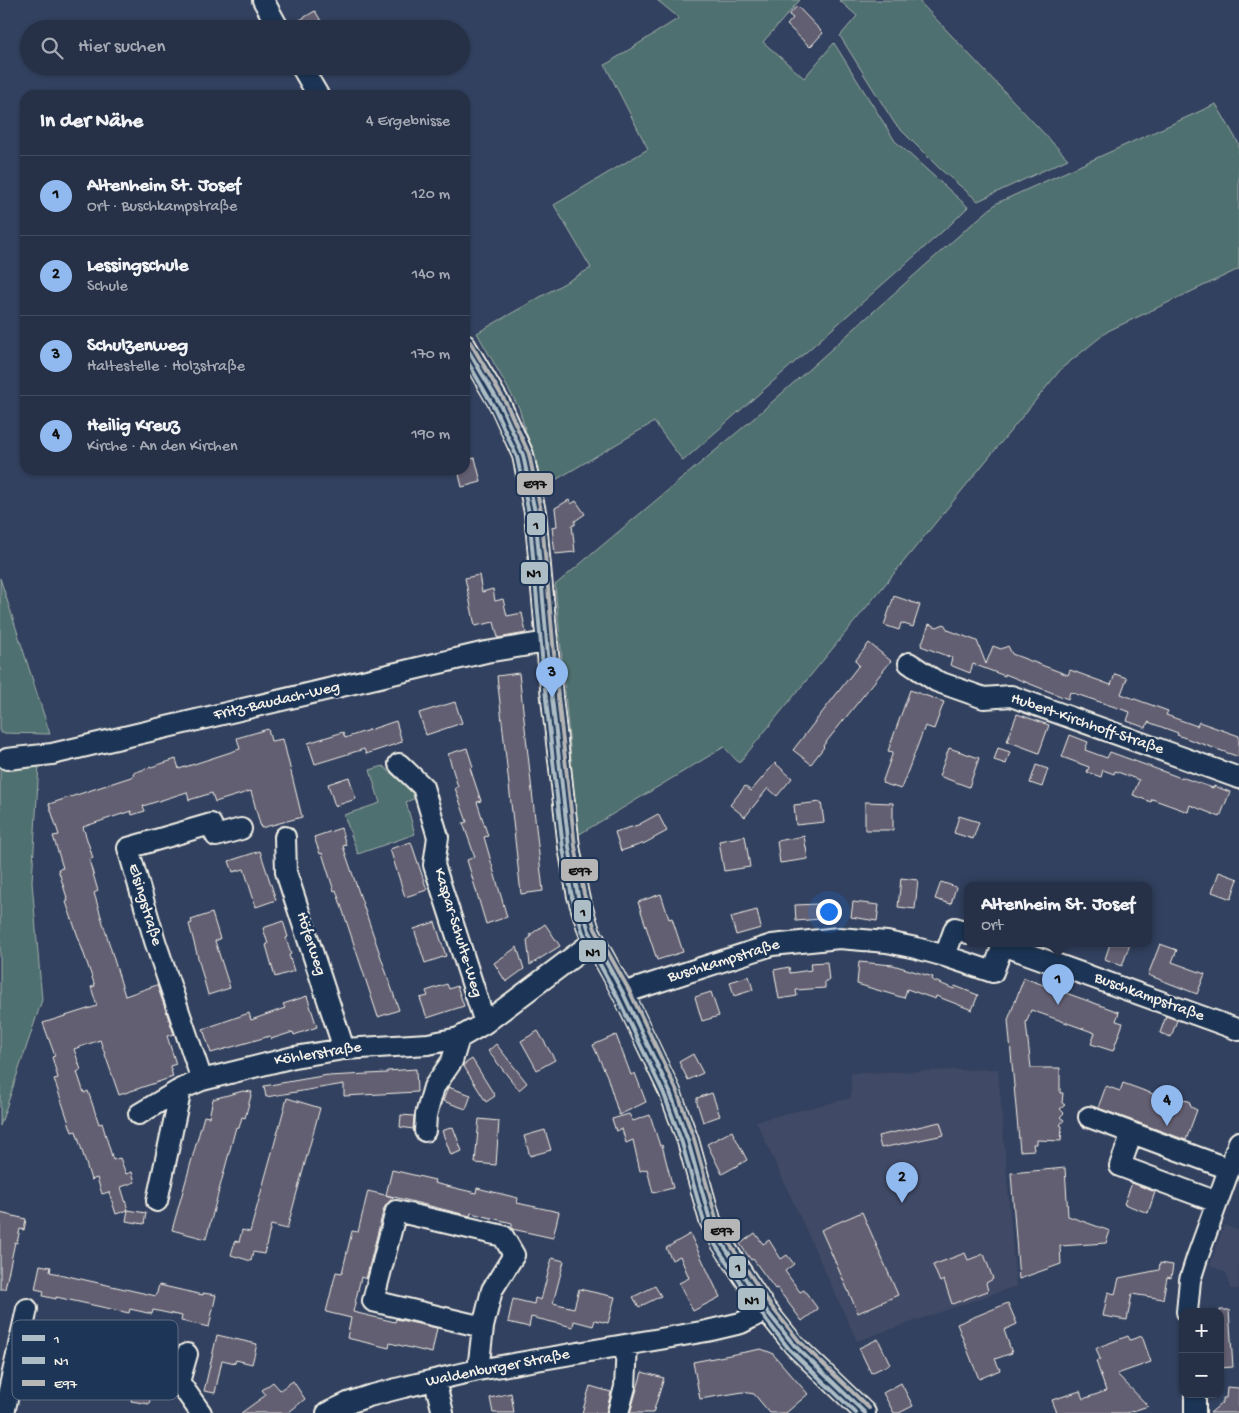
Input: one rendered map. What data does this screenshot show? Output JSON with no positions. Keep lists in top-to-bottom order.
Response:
{
  "streets": {
    "street": [
      "Fritz-Baudach-Weg",
      "Hubert-Kirchhoff-Straße",
      "Elsingstraße",
      "Kaspar-Schulte-Weg",
      "Höferweg",
      "Buschkampstraße",
      "Köhlerstraße",
      "Waldenburger Straße"
    ]
  },
  "crossings": [
    ["Elsingstraße", "Köhlerstraße"],
    ["Kaspar-Schulte-Weg", "Köhlerstraße"],
    ["Höferweg", "Köhlerstraße"]
  ],
  "lines": ["transit line E97", "transit line 1", "transit line N1"],
  "legend": ["1", "N1", "E97"],
  "page": {
    "search": "Hier suchen",
    "heading": ["In der Nähe", "4 Ergebnisse"],
    "list": [
      {
        "mark": "1",
        "name": "Altenheim St. Josef",
        "note": "Ort · Buschkampstraße",
        "value": "120 m"
      },
      {
        "mark": "2",
        "name": "Lessingschule",
        "note": "Schule",
        "value": "140 m"
      },
      {
        "mark": "3",
        "name": "Schulzenweg",
        "note": "Haltestelle · Holzstraße",
        "value": "170 m"
      },
      {
        "mark": "4",
        "name": "Heilig Kreuz",
        "note": "Kirche · An den Kirchen",
        "value": "190 m"
      }
    ],
    "pins": [
      "3",
      "1",
      "4",
      "2"
    ],
    "popup": ["Altenheim St. Josef", "Ort"],
    "map_buttons": ["+", "−"]
  }
}
